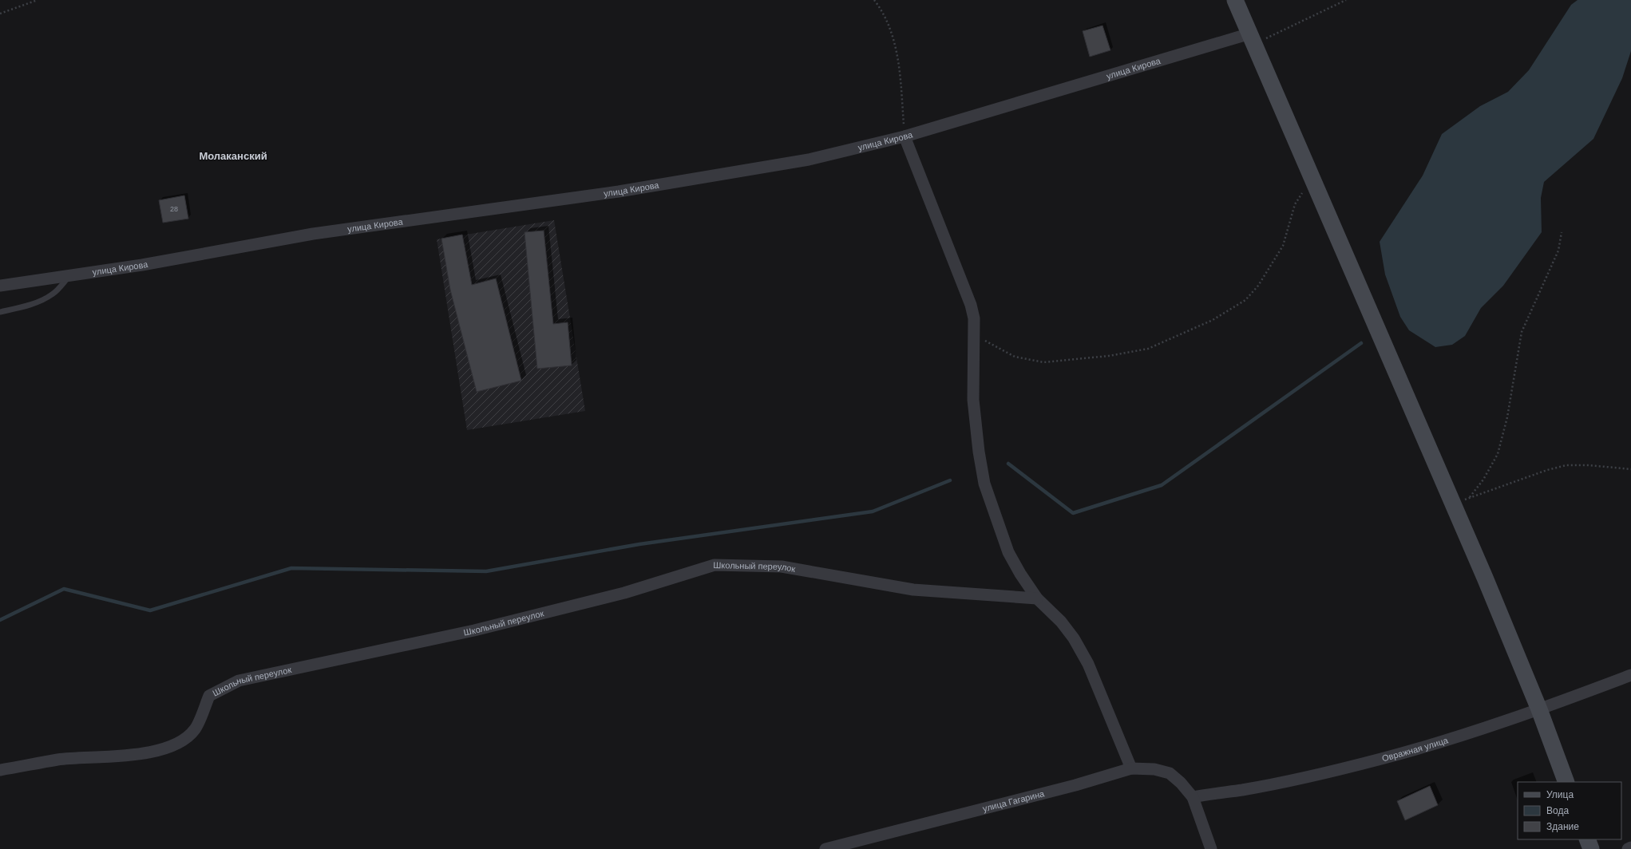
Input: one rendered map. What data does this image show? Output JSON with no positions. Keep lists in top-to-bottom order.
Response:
{
  "streets": {
    "street": [
      "улица Кирова",
      "Школьный переулок",
      "Овражная улица",
      "улица Гагарина"
    ]
  },
  "crossings": [
    ["Овражная улица", "улица Гагарина"]
  ],
  "districts": ["Молаканский"],
  "house_numbers": ["28"],
  "legend": ["Улица", "Вода", "Здание"]
}
